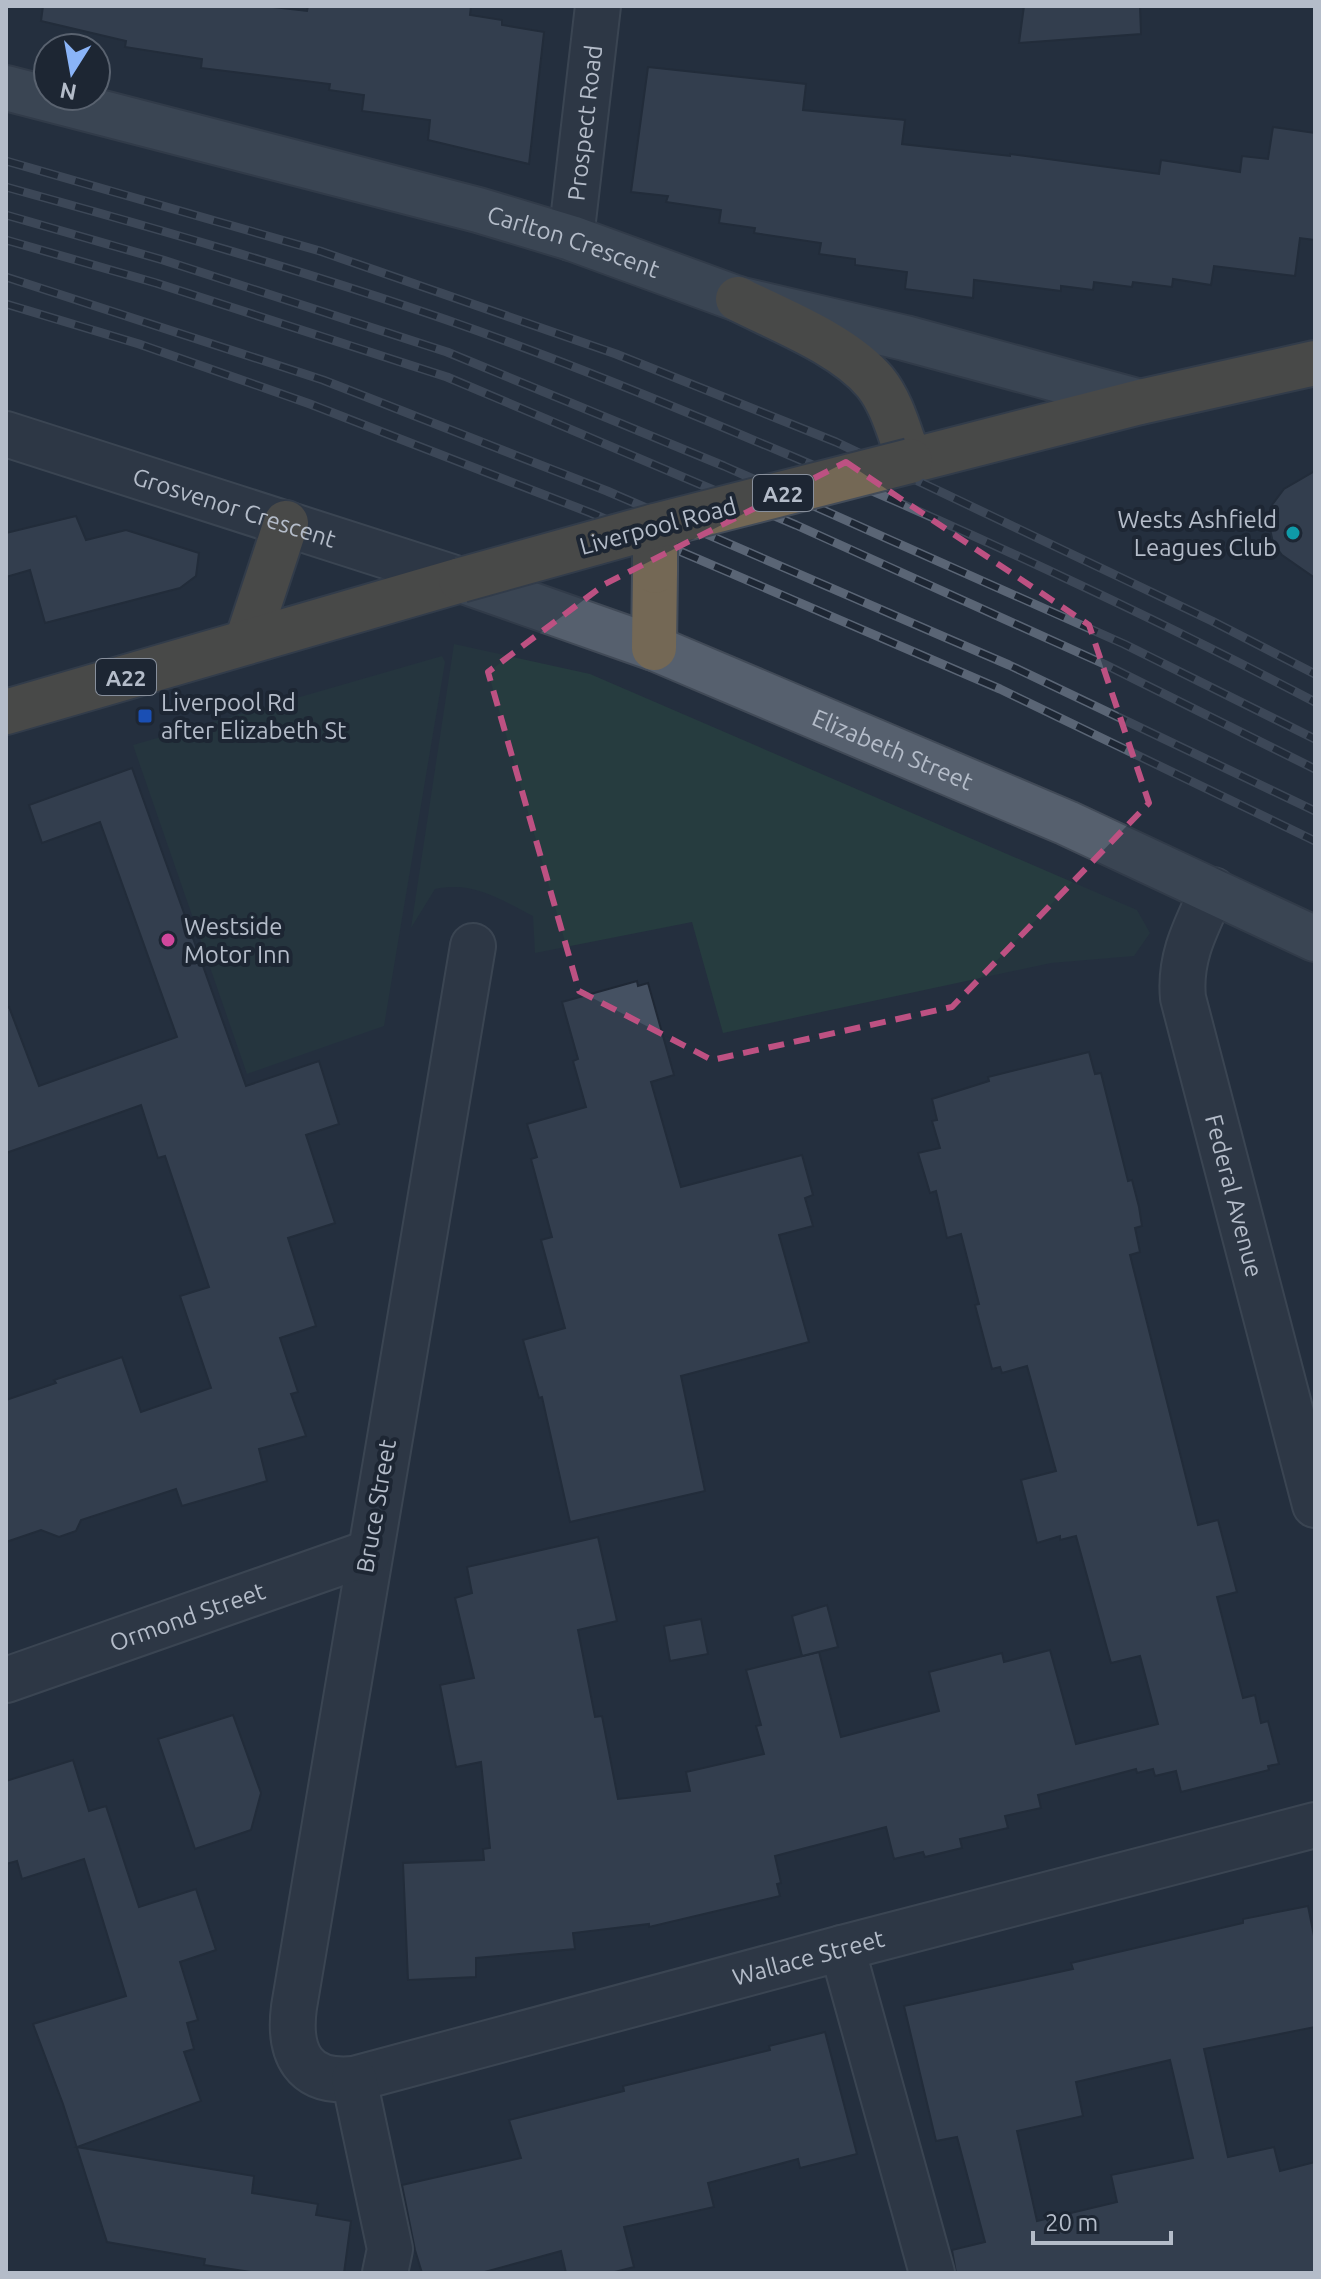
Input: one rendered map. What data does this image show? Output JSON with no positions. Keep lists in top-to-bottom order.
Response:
{
  "streets": {
    "highway": ["A22", "Liverpool Road"],
    "main road": ["Carlton Crescent", "Elizabeth Street"],
    "street": [
      "Prospect Road",
      "Grosvenor Crescent",
      "Federal Avenue",
      "Bruce Street",
      "Ormond Street",
      "Wallace Street"
    ]
  },
  "crossings": [
    ["Prospect Road", "Carlton Crescent"],
    ["Carlton Crescent", "Liverpool Road"],
    ["Grosvenor Crescent", "Liverpool Road"],
    ["Grosvenor Crescent", "Elizabeth Street"],
    ["Liverpool Road", "Elizabeth Street"],
    ["Elizabeth Street", "Federal Avenue"],
    ["Bruce Street", "Ormond Street"],
    ["Bruce Street", "Wallace Street"]
  ],
  "places": {
    "other": ["Wests Ashfield Leagues Club", "Westside Motor Inn"],
    "transit": ["Liverpool Rd after Elizabeth St"]
  },
  "scale_bar": "20 m",
  "north": "bottom"
}
